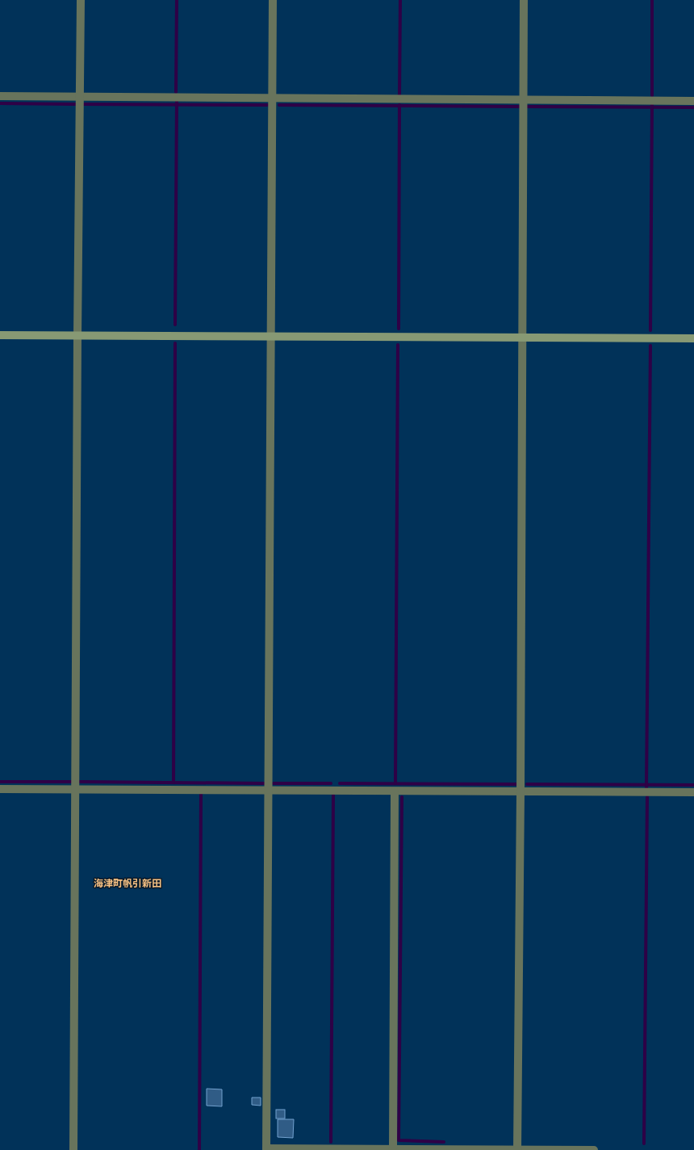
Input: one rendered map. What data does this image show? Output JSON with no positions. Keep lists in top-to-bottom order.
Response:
{
  "districts": ["海津町帆引新田"]
}
